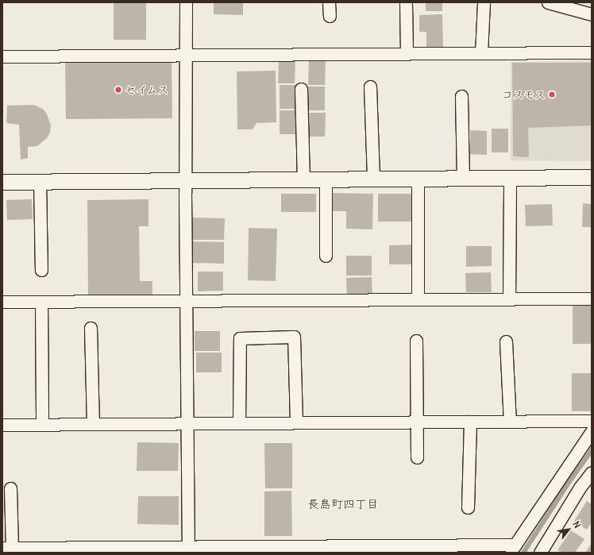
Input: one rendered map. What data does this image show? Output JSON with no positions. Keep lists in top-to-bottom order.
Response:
{
  "districts": ["長島町四丁目"],
  "places": ["セイムス", "コスモス"],
  "north": "top right"
}
